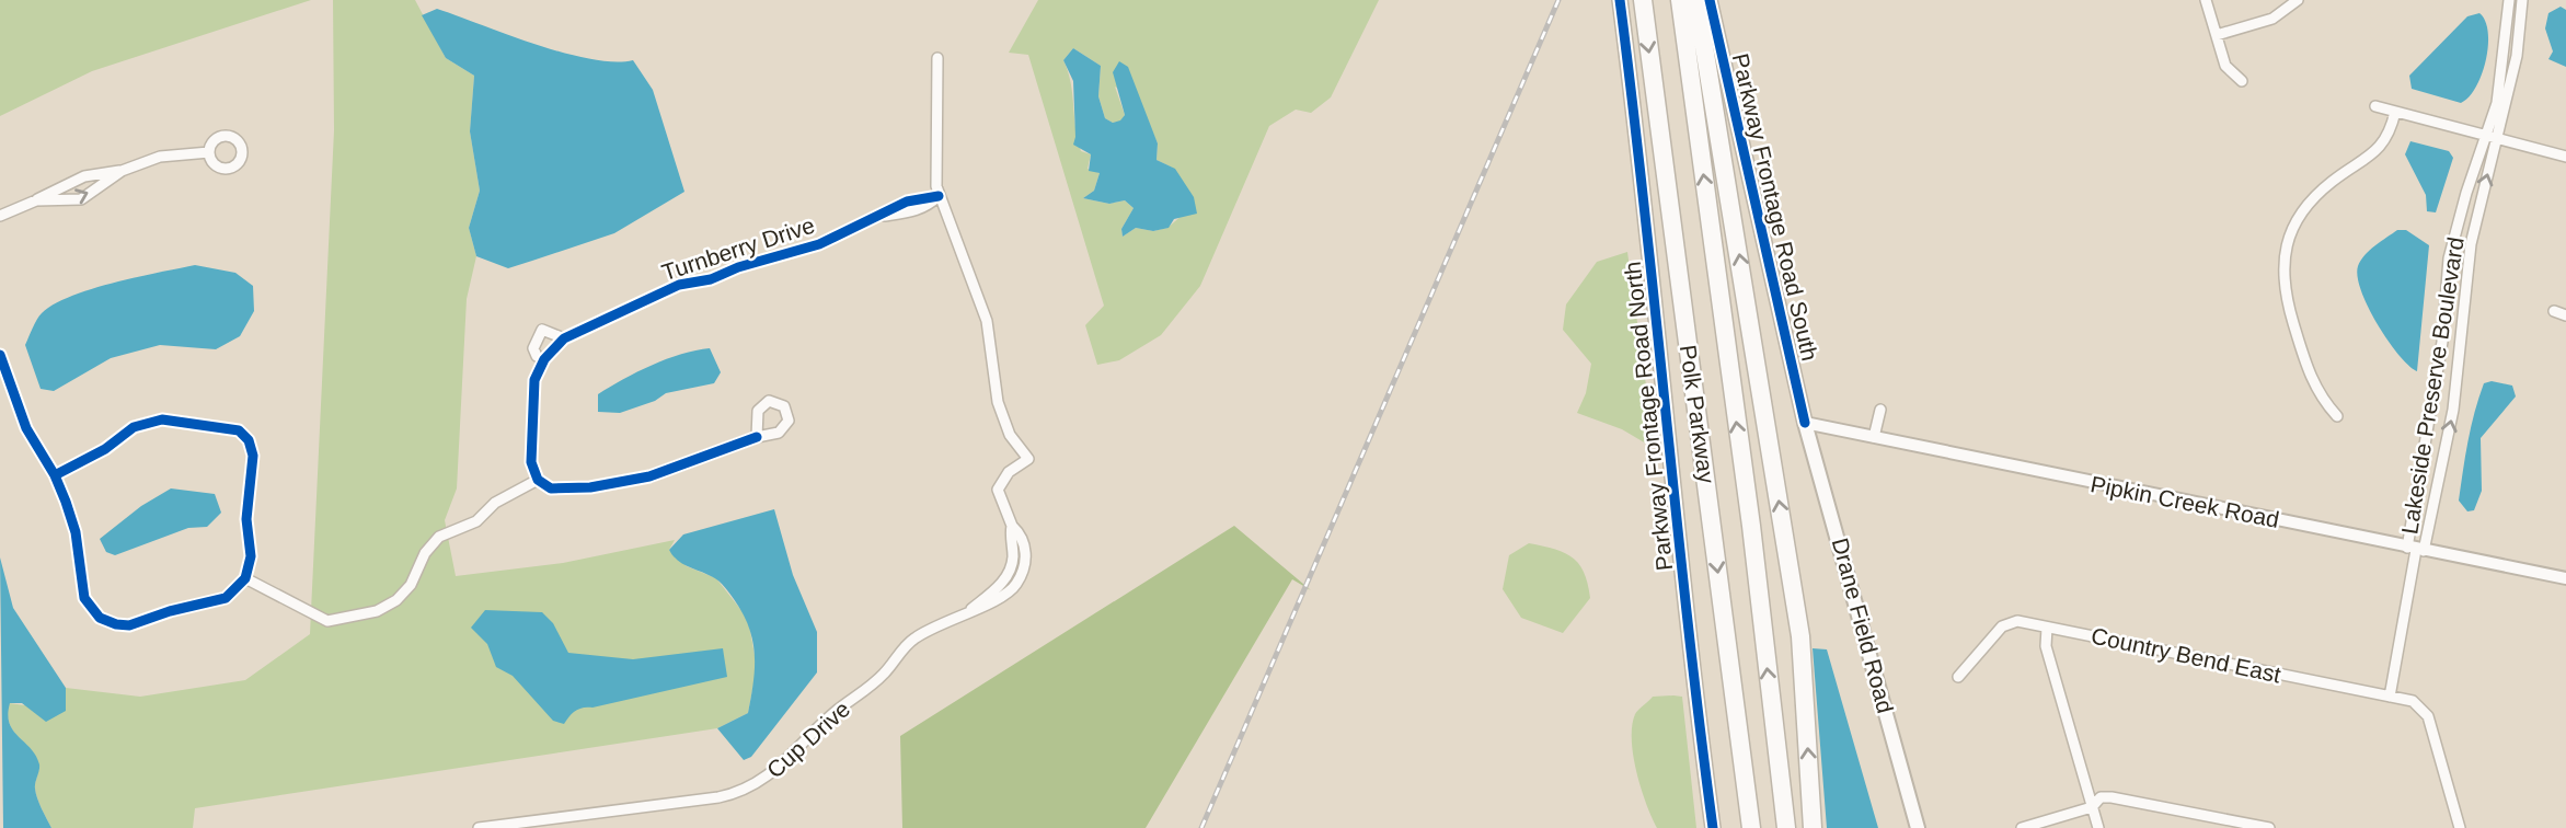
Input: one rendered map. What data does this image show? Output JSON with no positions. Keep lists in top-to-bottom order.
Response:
{
  "streets": {
    "highway": ["Polk Parkway"],
    "main road": ["Parkway Frontage Road South", "Parkway Frontage Road North", "Drane Field Road"],
    "street": [
      "Turnberry Drive",
      "Lakeside Preserve Boulevard",
      "Pipkin Creek Road",
      "Country Bend East",
      "Cup Drive"
    ]
  },
  "crossings": [
    ["Parkway Frontage Road South", "Pipkin Creek Road"],
    ["Parkway Frontage Road South", "Drane Field Road"],
    ["Lakeside Preserve Boulevard", "Pipkin Creek Road"],
    ["Pipkin Creek Road", "Drane Field Road"]
  ]
}
